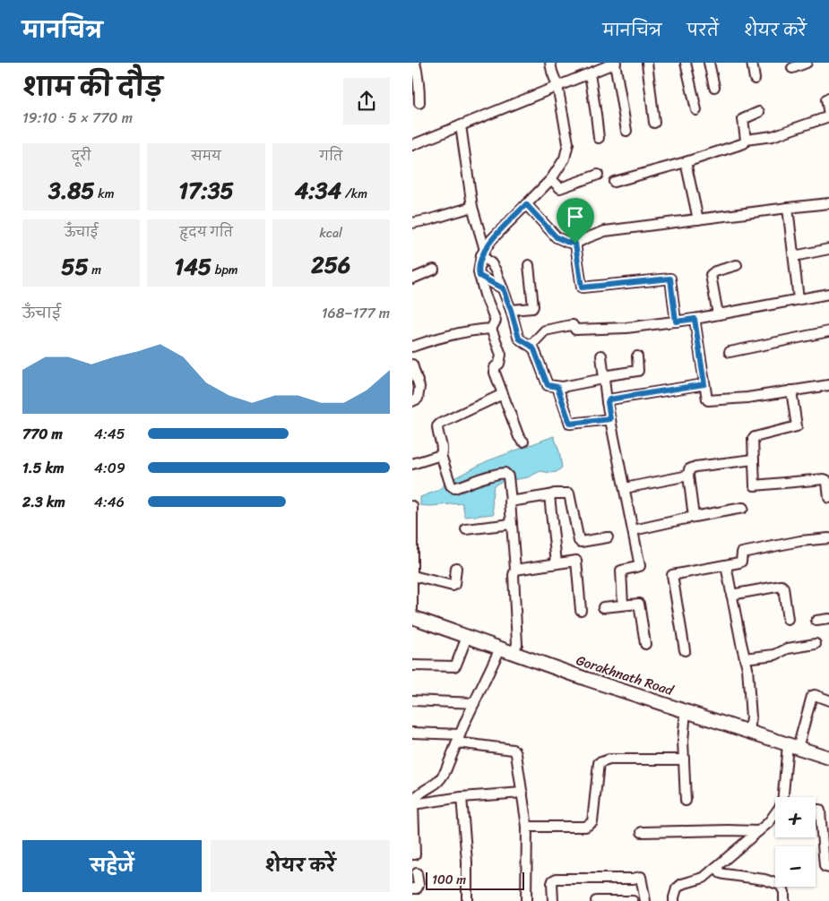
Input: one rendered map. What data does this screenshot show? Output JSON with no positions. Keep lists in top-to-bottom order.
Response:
{
  "streets": {
    "main road": ["Gorakhnath Road"]
  },
  "scale_bar": "100 m",
  "page": {
    "header": "मानचित्र",
    "nav": ["मानचित्र", "परतें", "शेयर करें"],
    "heading": ["शाम की दौड़", "19:10 · 5 × 770 m"],
    "stats": [
      ["दूरी", "3.85 km"],
      ["समय", "17:35"],
      ["गति", "4:34 /km"],
      ["ऊँचाई", "55 m"],
      ["हृदय गति", "145 bpm"],
      ["kcal", "256"]
    ],
    "chart": ["ऊँचाई", "168–177 m"],
    "list": [
      {
        "name": "770 m",
        "note": "4:45"
      },
      {
        "name": "1.5 km",
        "note": "4:09"
      },
      {
        "name": "2.3 km",
        "note": "4:46"
      }
    ],
    "map_buttons": ["+", "−"],
    "buttons": ["सहेजें", "शेयर करें"],
    "scale": "100 m"
  }
}
